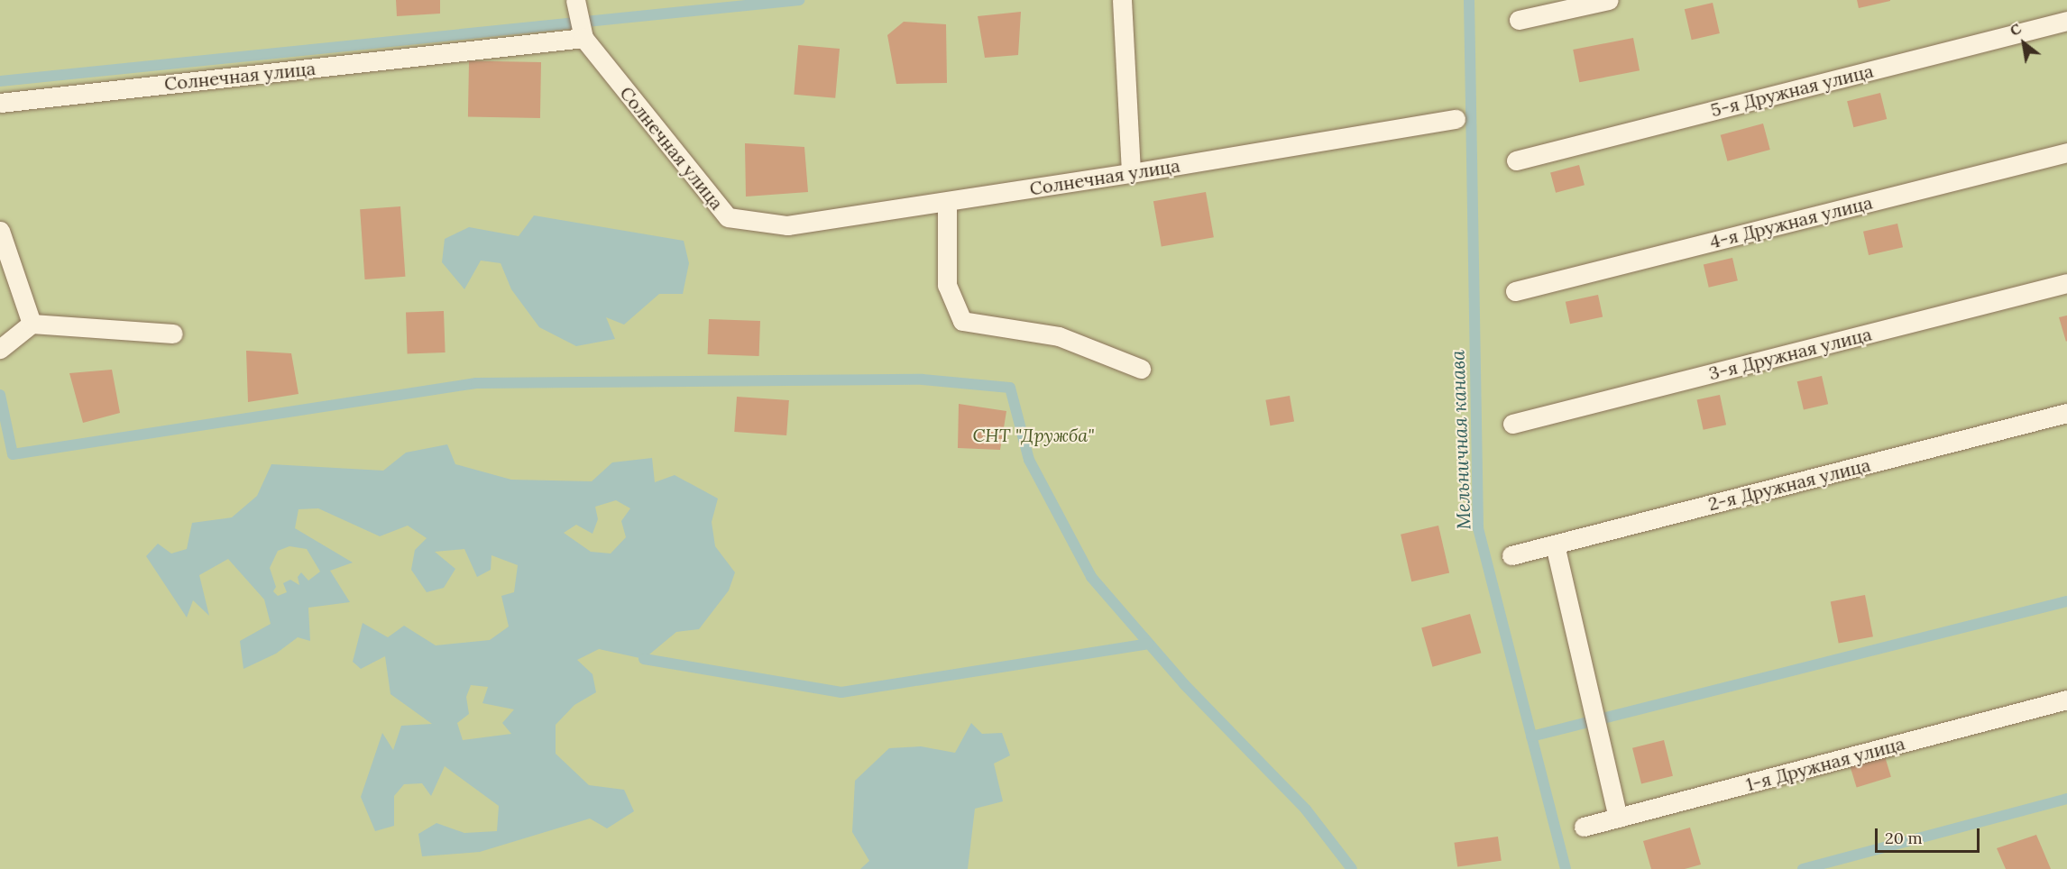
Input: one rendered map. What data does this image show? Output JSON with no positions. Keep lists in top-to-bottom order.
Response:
{
  "streets": {
    "lane": [
      "Солнечная улица",
      "5-я Дружная улица",
      "4-я Дружная улица",
      "3-я Дружная улица",
      "2-я Дружная улица",
      "1-я Дружная улица"
    ]
  },
  "water": ["Мельничная канава"],
  "parks": ["СНТ \"Дружба\""],
  "scale_bar": "20 m",
  "north": "top left"
}
